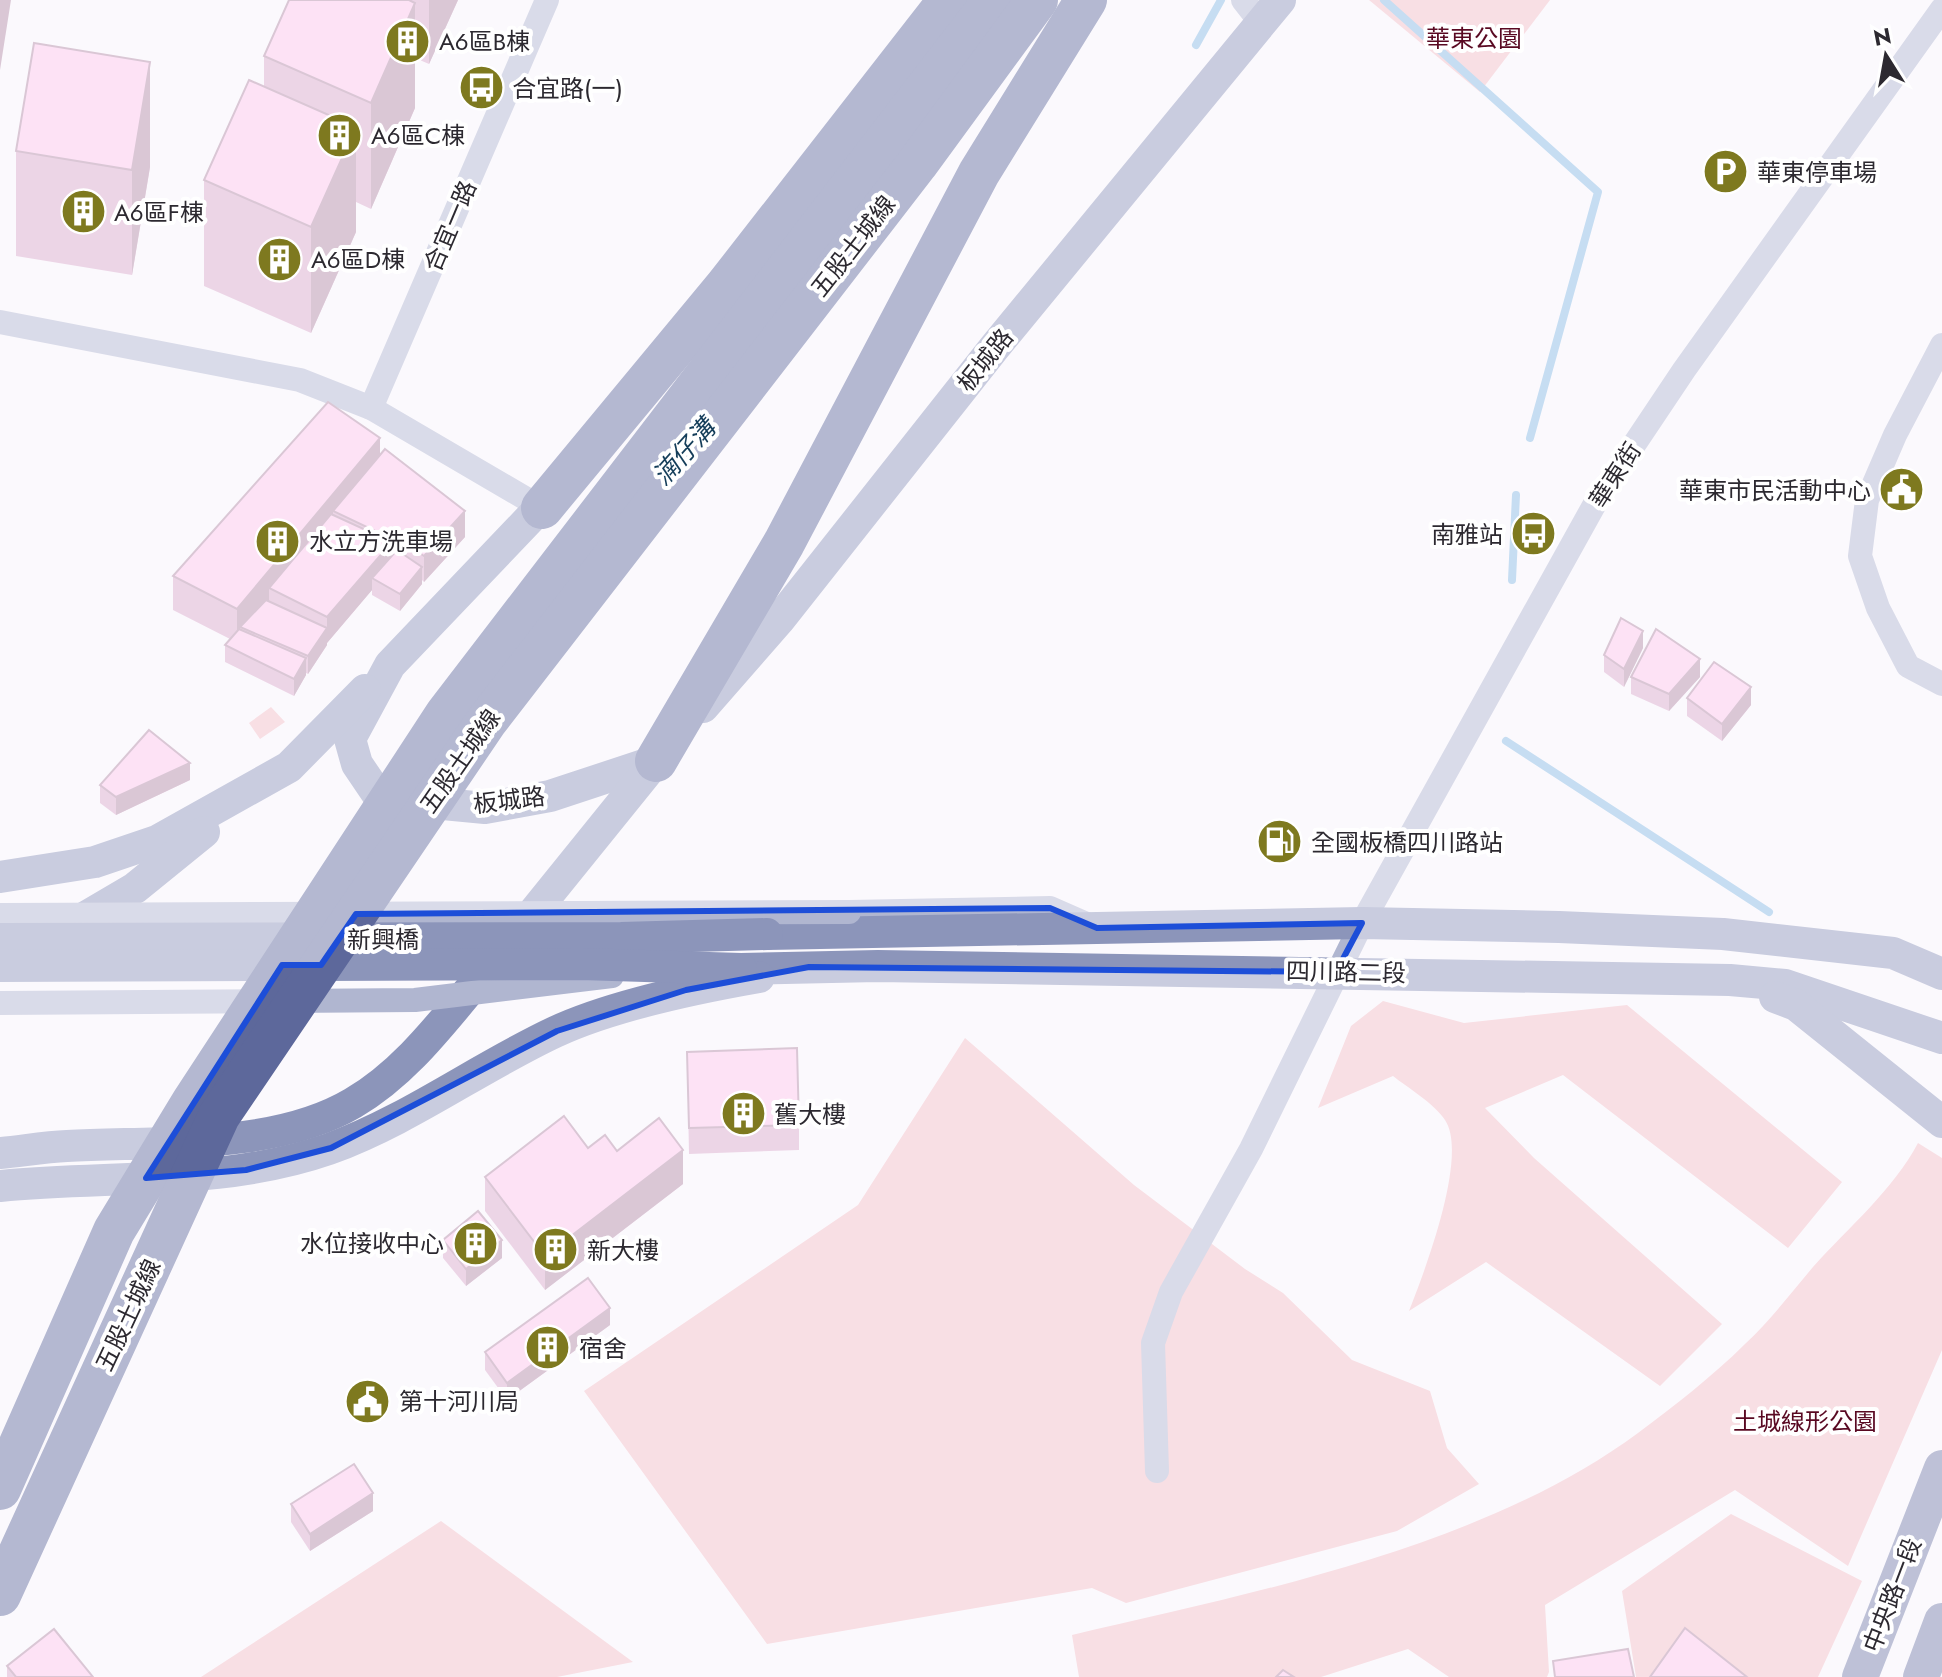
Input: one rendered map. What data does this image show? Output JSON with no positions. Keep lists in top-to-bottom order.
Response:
{
  "streets": {
    "highway": ["五股土城線"],
    "main road": [
      "板城路",
      "新興橋",
      "四川路二段",
      "中央路一段"
    ],
    "street": ["合宜一路", "華東街"]
  },
  "crossings": [
    ["華東街", "四川路二段"],
    ["新興橋", "四川路二段"]
  ],
  "water": ["湳仔溝"],
  "parks": ["華東公園", "土城線形公園"],
  "places": {
    "building": [
      "A6區B棟",
      "A6區C棟",
      "A6區F棟",
      "A6區D棟",
      "水立方洗車場",
      "舊大樓",
      "水位接收中心",
      "新大樓",
      "宿舍"
    ],
    "bus stop": ["合宜路(一)", "南雅站"],
    "parking": ["華東停車場"],
    "public building": ["華東市民活動中心", "第十河川局"],
    "fuel station": ["全國板橋四川路站"]
  },
  "north": "top"
}
